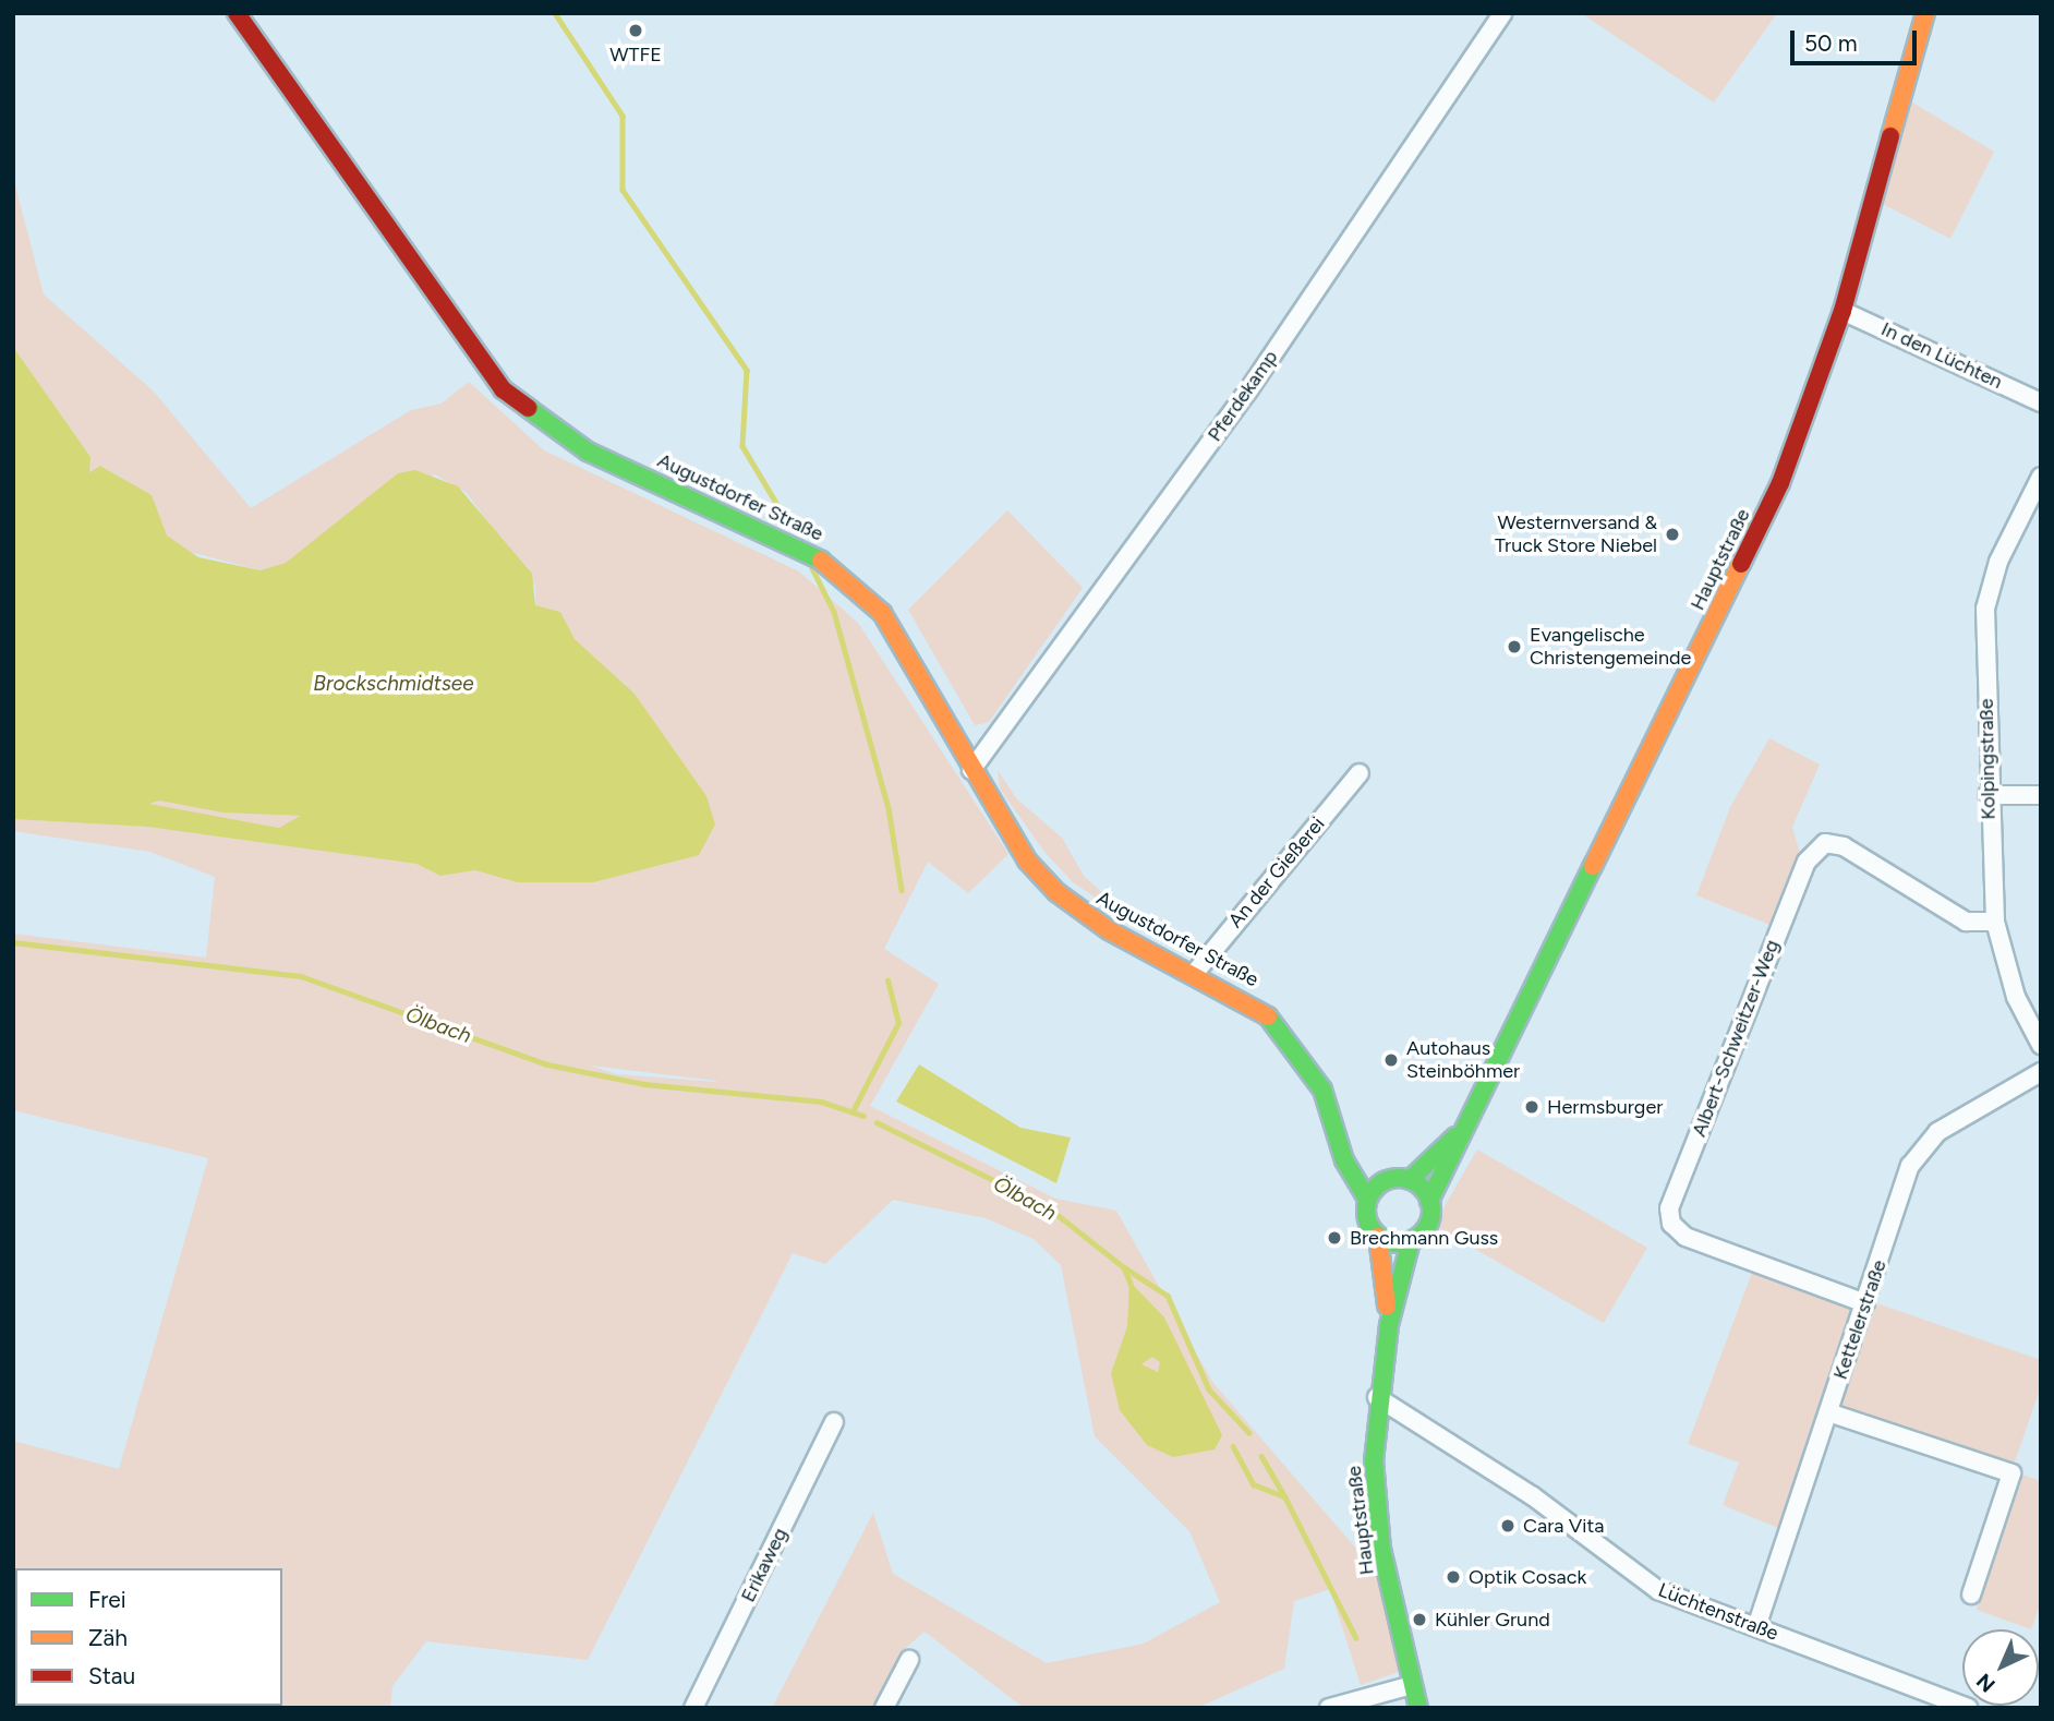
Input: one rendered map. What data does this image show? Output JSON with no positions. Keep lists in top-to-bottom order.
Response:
{
  "streets": {
    "main road": ["Augustdorfer Straße", "Hauptstraße"],
    "street": [
      "In den Lüchten",
      "Pferdekamp",
      "Kolpingstraße",
      "An der Gießerei",
      "Albert-Schweitzer-Weg",
      "Kettelerstraße",
      "Erikaweg",
      "Lüchtenstraße"
    ]
  },
  "crossings": [
    ["In den Lüchten", "Hauptstraße"],
    ["Pferdekamp", "Augustdorfer Straße"],
    ["Augustdorfer Straße", "Hauptstraße"],
    ["Augustdorfer Straße", "An der Gießerei"],
    ["Hauptstraße", "Lüchtenstraße"],
    ["Kolpingstraße", "Albert-Schweitzer-Weg"],
    ["Albert-Schweitzer-Weg", "Kettelerstraße"],
    ["Kettelerstraße", "Lüchtenstraße"]
  ],
  "water": ["Brockschmidtsee", "Ölbach"],
  "places": [
    "WTFE",
    "Westernversand & Truck Store Niebel",
    "Evangelische Christengemeinde",
    "Autohaus Steinböhmer",
    "Hermsburger",
    "Brechmann Guss",
    "Cara Vita",
    "Optik Cosack",
    "Kühler Grund"
  ],
  "legend": ["Frei", "Zäh", "Stau"],
  "scale_bar": "50 m",
  "north": "bottom left"
}
